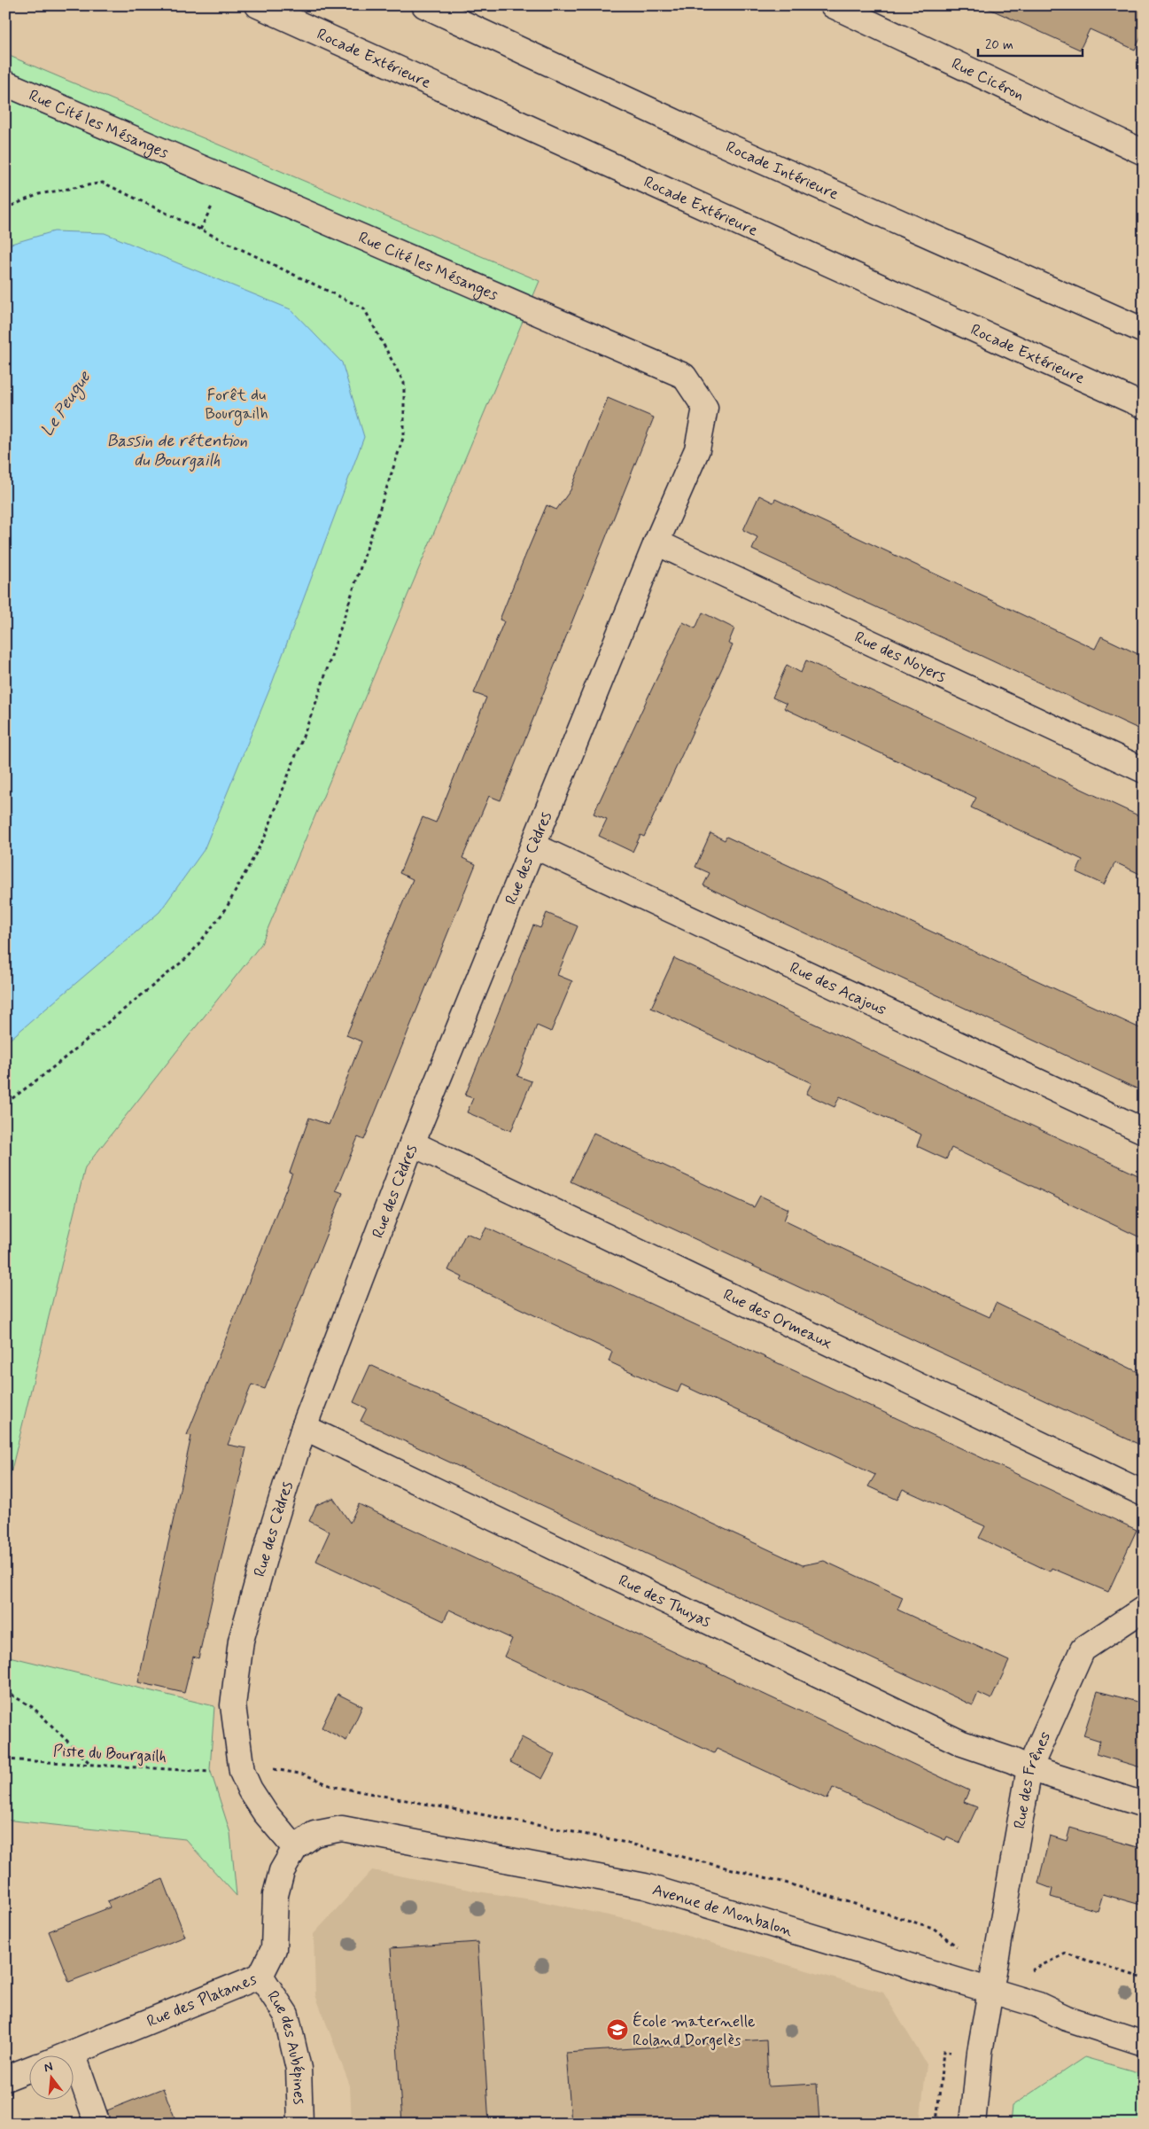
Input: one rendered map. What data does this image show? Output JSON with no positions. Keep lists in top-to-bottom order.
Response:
{
  "streets": {
    "main road": [
      "Rocade Extérieure",
      "Rue Cicéron",
      "Rue Cité les Mésanges",
      "Rocade Intérieure",
      "Rue des Noyers",
      "Rue des Cèdres",
      "Rue des Acajous",
      "Rue des Ormeaux",
      "Rue des Thuyas",
      "Rue des Frênes",
      "Avenue de Monbalon",
      "Rue des Platanes",
      "Rue des Aubépines"
    ],
    "path": ["Piste du Bourgailh"]
  },
  "crossings": [
    ["Rue Cité les Mésanges", "Rue des Noyers"],
    ["Rue Cité les Mésanges", "Rue des Cèdres"],
    ["Rue des Noyers", "Rue des Cèdres"],
    ["Rue des Cèdres", "Rue des Acajous"],
    ["Rue des Cèdres", "Rue des Ormeaux"],
    ["Rue des Cèdres", "Rue des Thuyas"],
    ["Rue des Cèdres", "Avenue de Monbalon"],
    ["Rue des Cèdres", "Rue des Platanes"],
    ["Rue des Thuyas", "Rue des Frênes"],
    ["Rue des Frênes", "Avenue de Monbalon"],
    ["Avenue de Monbalon", "Rue des Platanes"],
    ["Rue des Platanes", "Rue des Aubépines"]
  ],
  "water": ["Le Peugue", "Bassin de rétention du Bourgailh"],
  "parks": ["Forêt du Bourgailh"],
  "places": {
    "school or university": ["École maternelle Roland Dorgelès"]
  },
  "scale_bar": "20 m",
  "north": "top"
}
